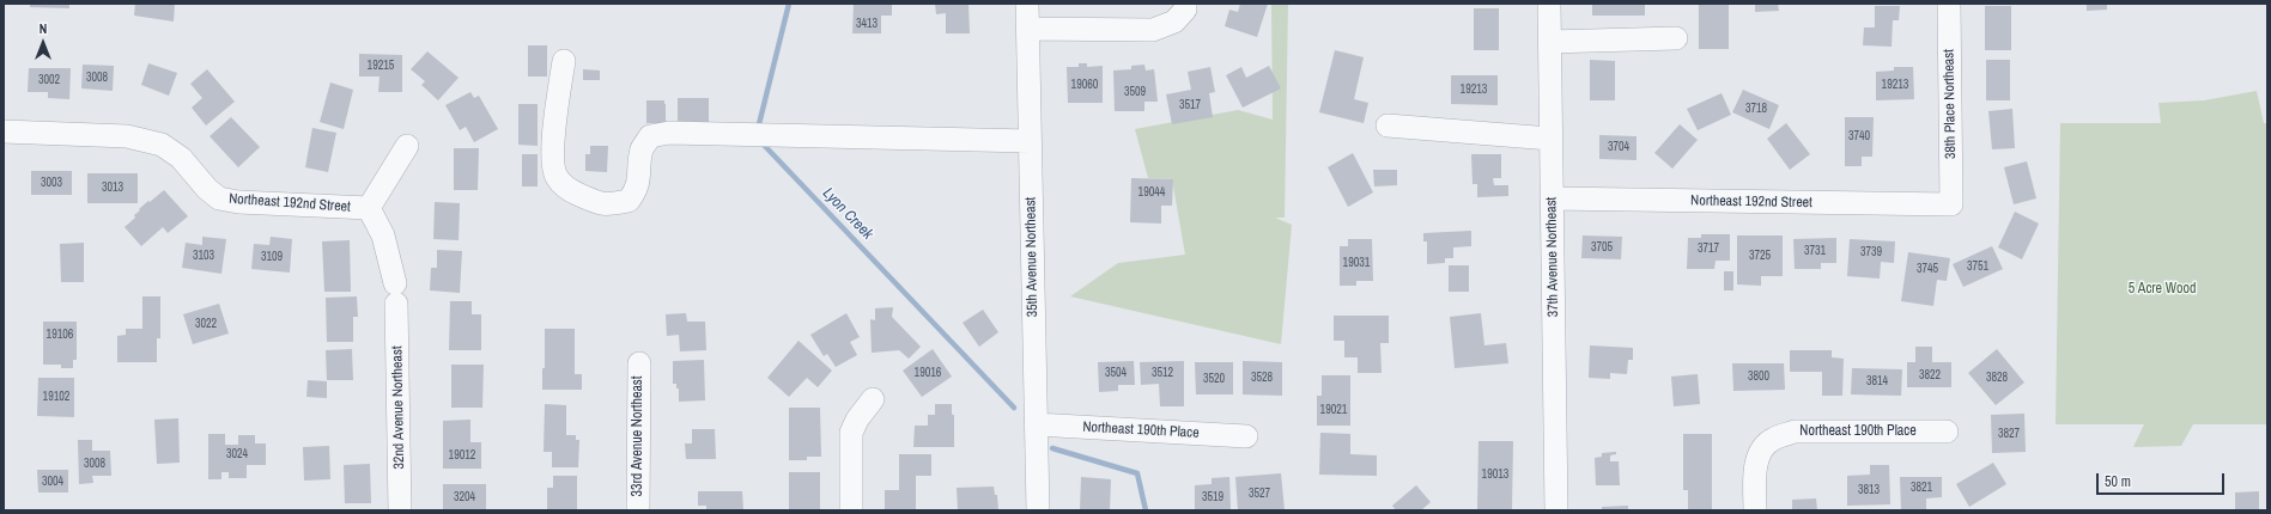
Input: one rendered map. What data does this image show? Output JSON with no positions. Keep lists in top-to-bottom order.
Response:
{
  "streets": {
    "street": [
      "38th Place Northeast",
      "Northeast 192nd Street",
      "35th Avenue Northeast",
      "37th Avenue Northeast",
      "32nd Avenue Northeast",
      "Northeast 190th Place",
      "33rd Avenue Northeast"
    ]
  },
  "crossings": [
    ["38th Place Northeast", "Northeast 192nd Street"],
    ["Northeast 192nd Street", "37th Avenue Northeast"],
    ["Northeast 192nd Street", "32nd Avenue Northeast"],
    ["35th Avenue Northeast", "Northeast 190th Place"]
  ],
  "water": ["Lyon Creek"],
  "parks": ["5 Acre Wood"],
  "house_numbers": [
    "3413",
    "19215",
    "3008",
    "3002",
    "19060",
    "19213",
    "19213",
    "3509",
    "3517",
    "3718",
    "3740",
    "3704",
    "3003",
    "3013",
    "19044",
    "3705",
    "3717",
    "3731",
    "3739",
    "3103",
    "3725",
    "3109",
    "19031",
    "3751",
    "3745",
    "3022",
    "19106",
    "19016",
    "3504",
    "3512",
    "3822",
    "3800",
    "3528",
    "3828",
    "3520",
    "3814",
    "19102",
    "19021",
    "3827",
    "3024",
    "19012",
    "3008",
    "19013",
    "3004",
    "3821",
    "3813",
    "3527",
    "3204",
    "3519"
  ],
  "scale_bar": "50 m",
  "north": "top"
}
